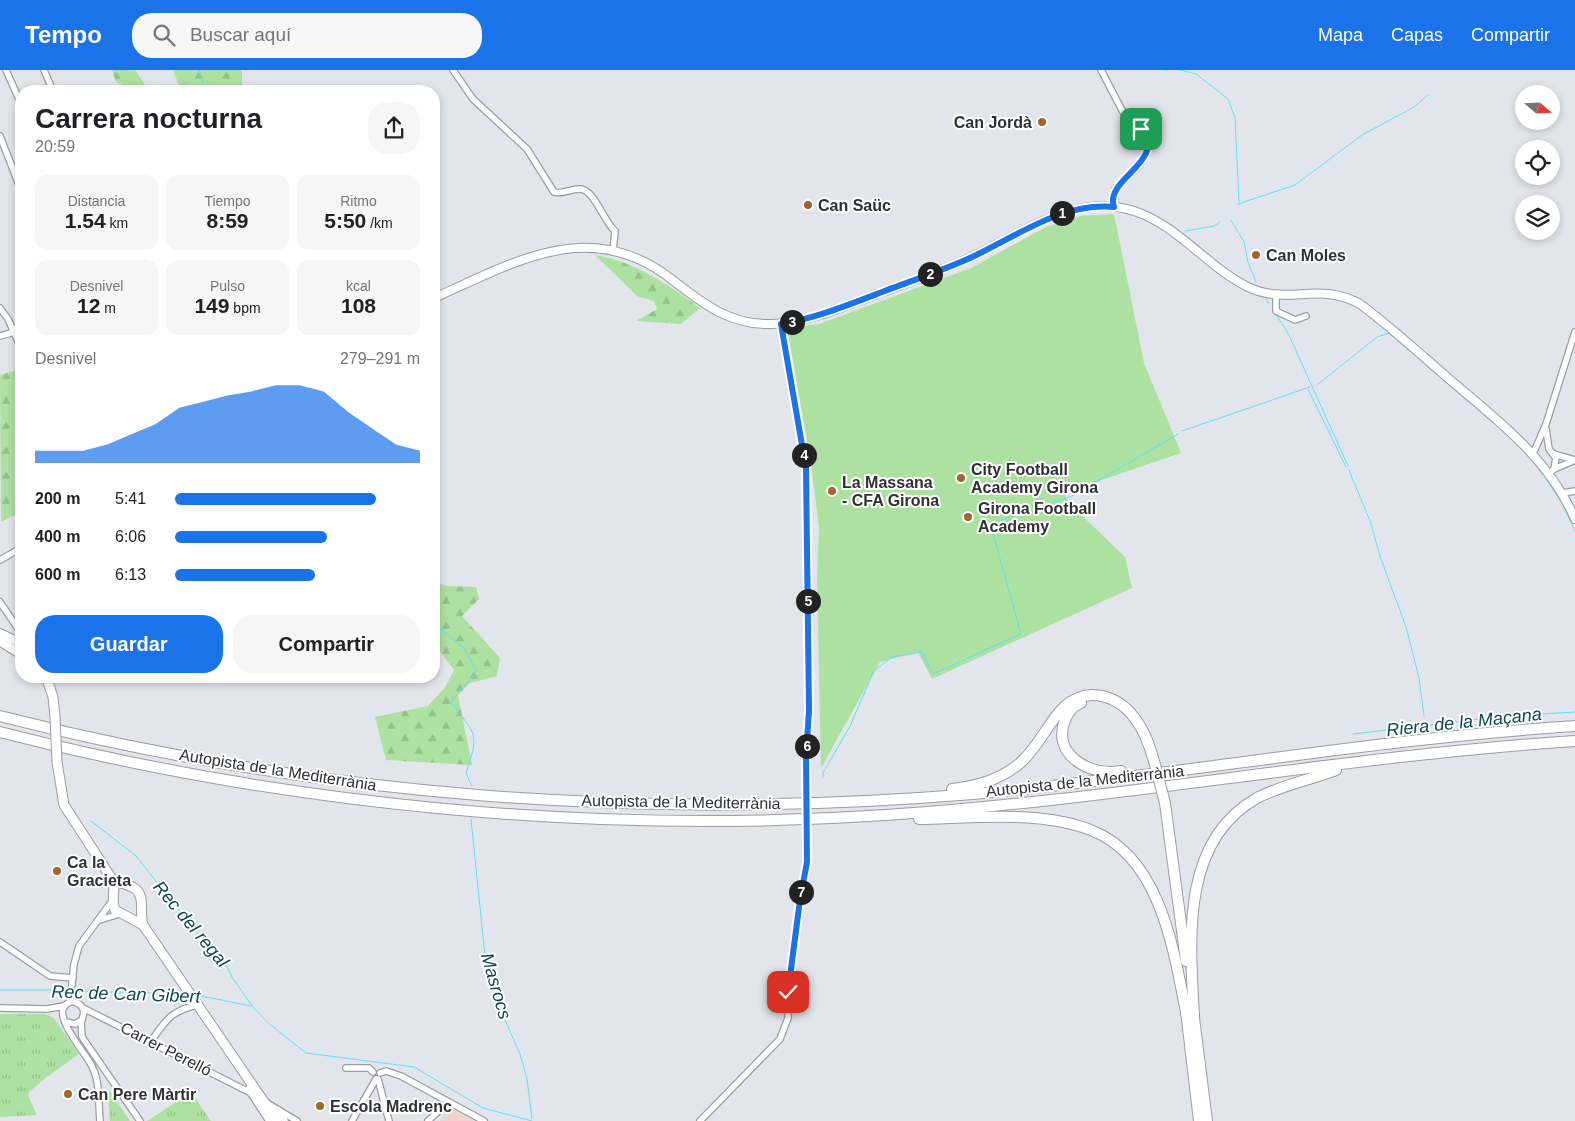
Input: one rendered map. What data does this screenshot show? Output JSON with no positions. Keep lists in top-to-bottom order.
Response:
{
  "streets": {
    "highway": ["Autopista de la Mediterrània"],
    "street": ["Carrer Perelló"]
  },
  "water": [
    "Riera de la Maçana",
    "Rec del regal",
    "Masrocs",
    "Rec de Can Gibert"
  ],
  "places": [
    "Can Jordà",
    "Can Saüc",
    "Can Moles",
    "City Football Academy Girona",
    "La Massana - CFA Girona",
    "Girona Football Academy",
    "Ca la Gracieta",
    "Can Pere Màrtir",
    "Escola Madrenc"
  ],
  "north": "right",
  "page": {
    "header": "Tempo",
    "search": "Buscar aquí",
    "nav": ["Mapa", "Capas", "Compartir"],
    "heading": ["Carrera nocturna", "20:59"],
    "stats": [
      ["Distancia", "1.54 km"],
      ["Tiempo", "8:59"],
      ["Ritmo", "5:50 /km"],
      ["Desnivel", "12 m"],
      ["Pulso", "149 bpm"],
      ["kcal", "108"]
    ],
    "pins": [
      "1",
      "2",
      "3",
      "4",
      "5",
      "6",
      "7"
    ],
    "chart": ["Desnivel", "279–291 m"],
    "list": [
      {
        "name": "200 m",
        "note": "5:41"
      },
      {
        "name": "400 m",
        "note": "6:06"
      },
      {
        "name": "600 m",
        "note": "6:13"
      }
    ],
    "buttons": ["Guardar", "Compartir"]
  }
}
